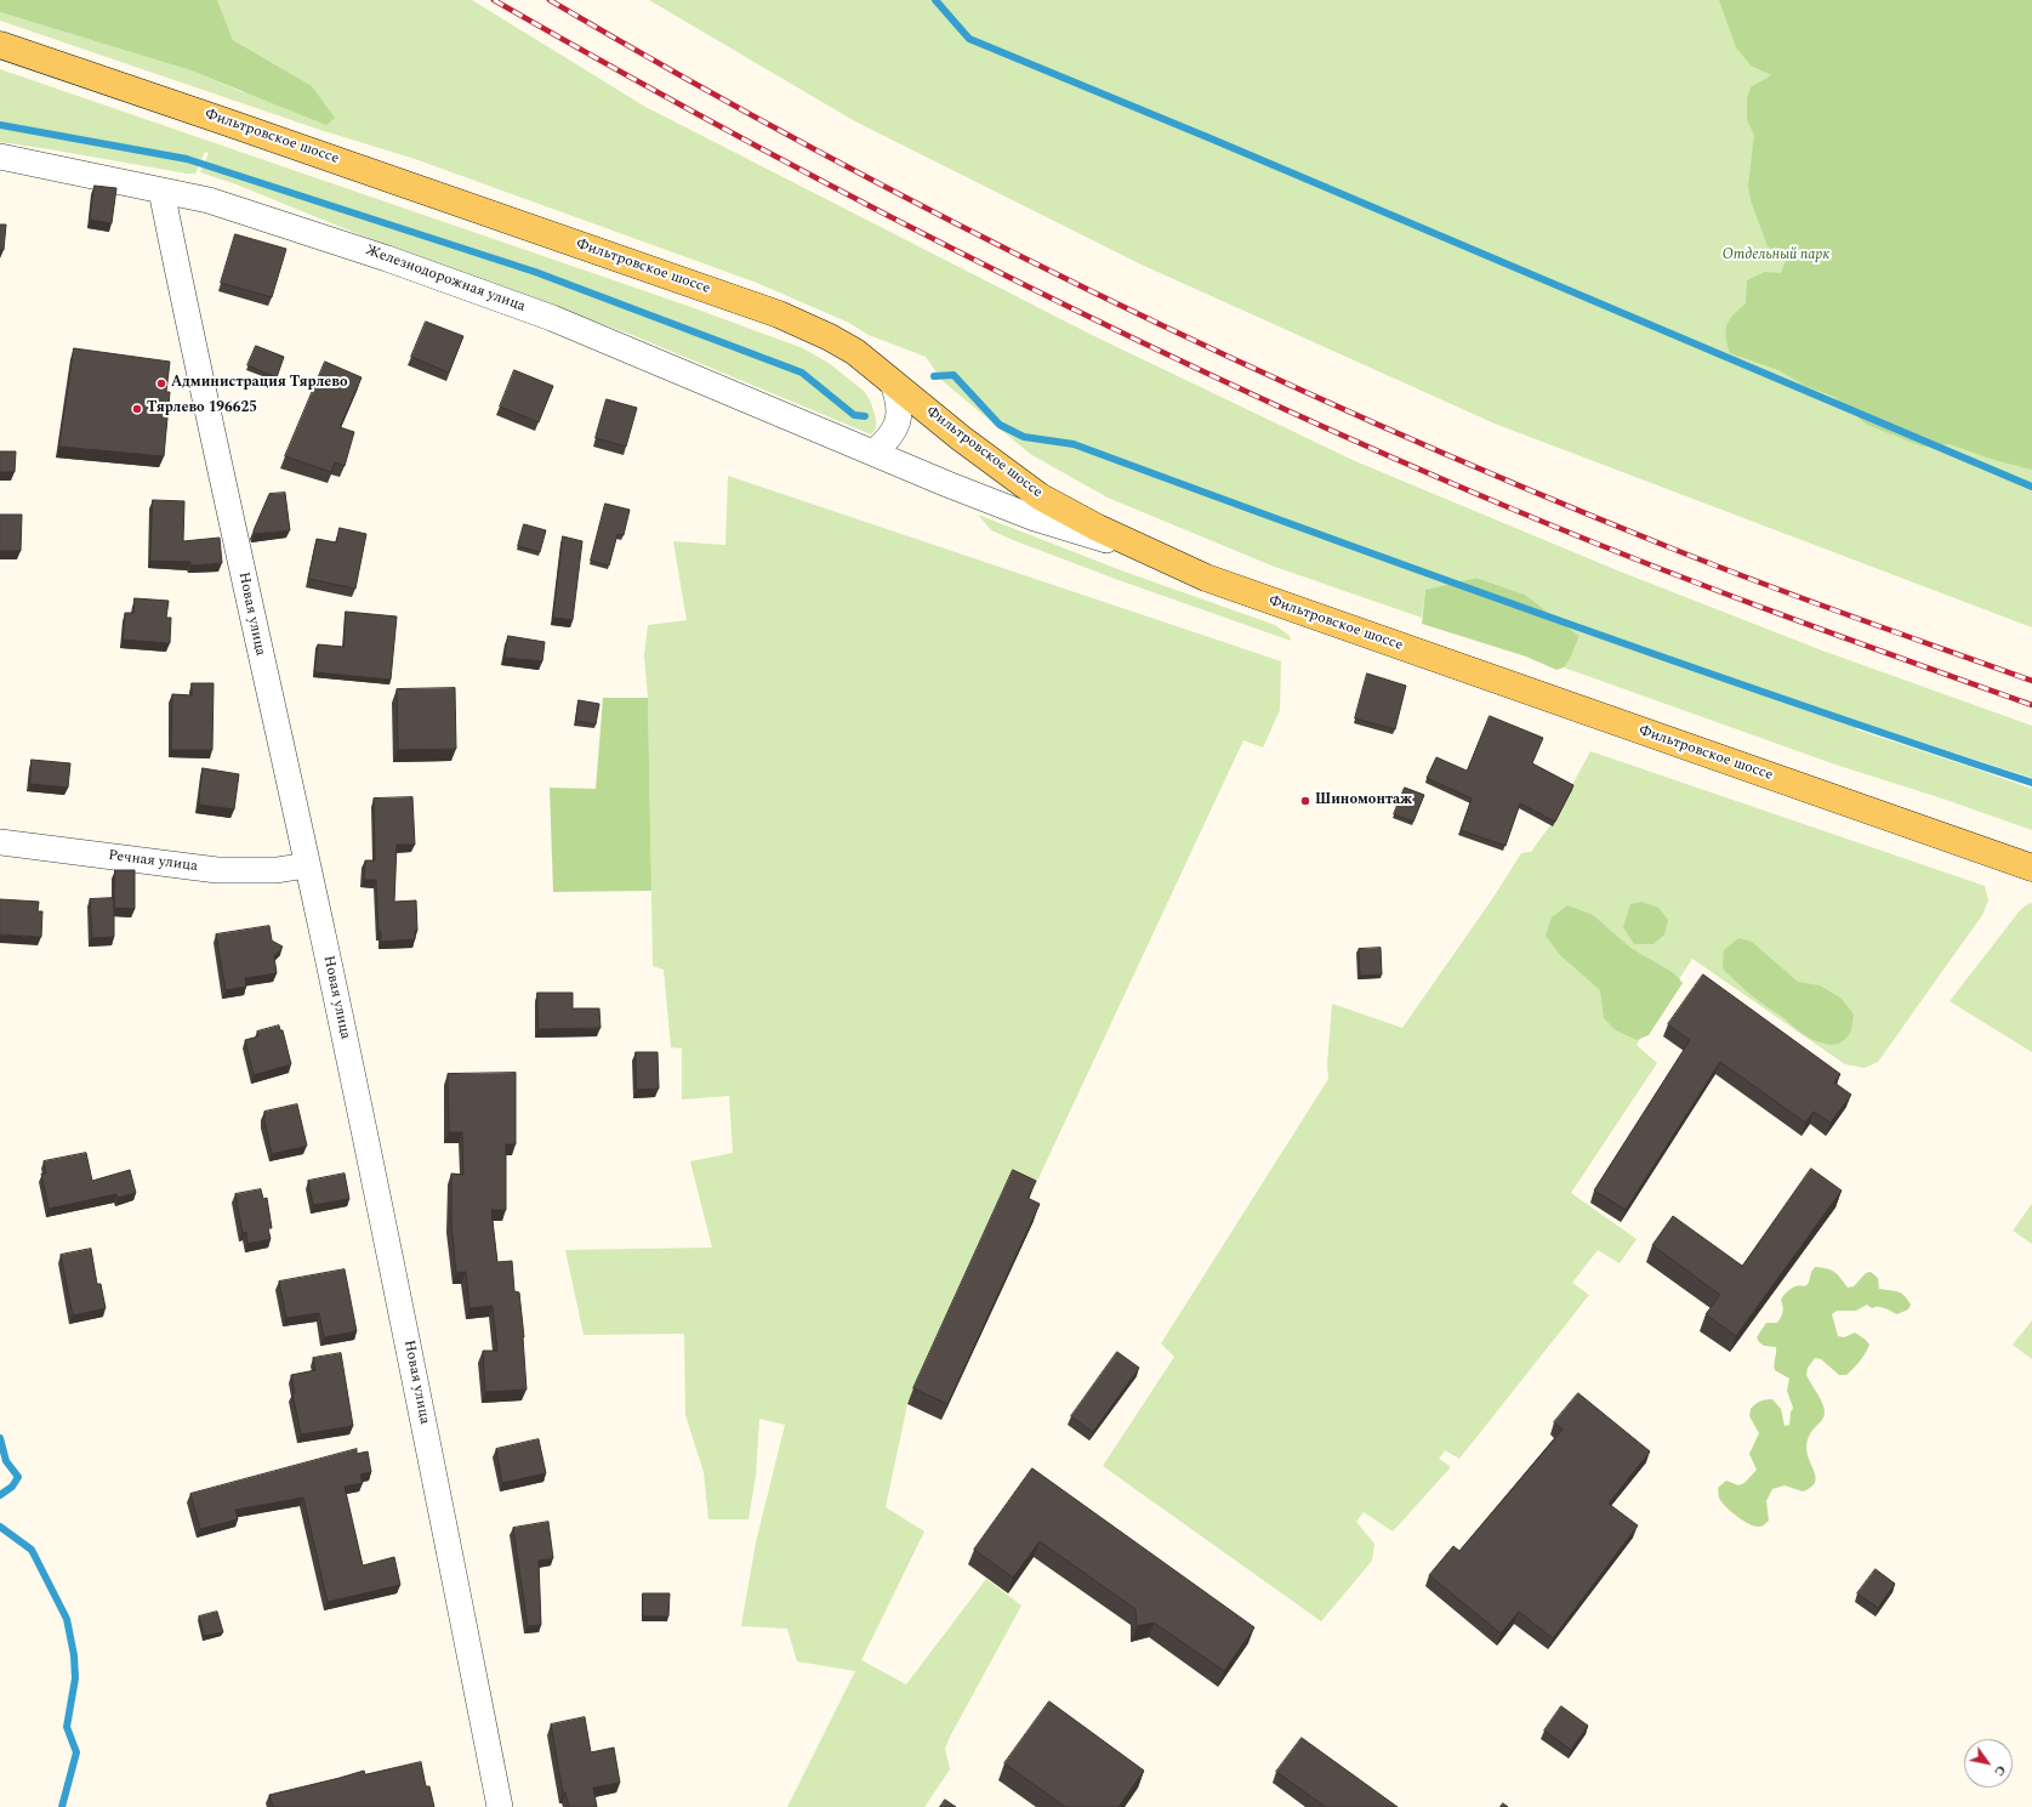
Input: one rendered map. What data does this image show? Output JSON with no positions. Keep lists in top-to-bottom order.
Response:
{
  "streets": {
    "main road": ["Фильтровское шоссе"],
    "street": ["Железнодорожная улица", "Новая улица", "Речная улица"]
  },
  "crossings": [
    ["Фильтровское шоссе", "Железнодорожная улица"],
    ["Железнодорожная улица", "Новая улица"],
    ["Новая улица", "Речная улица"]
  ],
  "parks": ["Отдельный парк"],
  "places": ["Администрация Тярлево", "Тярлево 196625", "Шиномонтаж"],
  "north": "bottom right"
}
